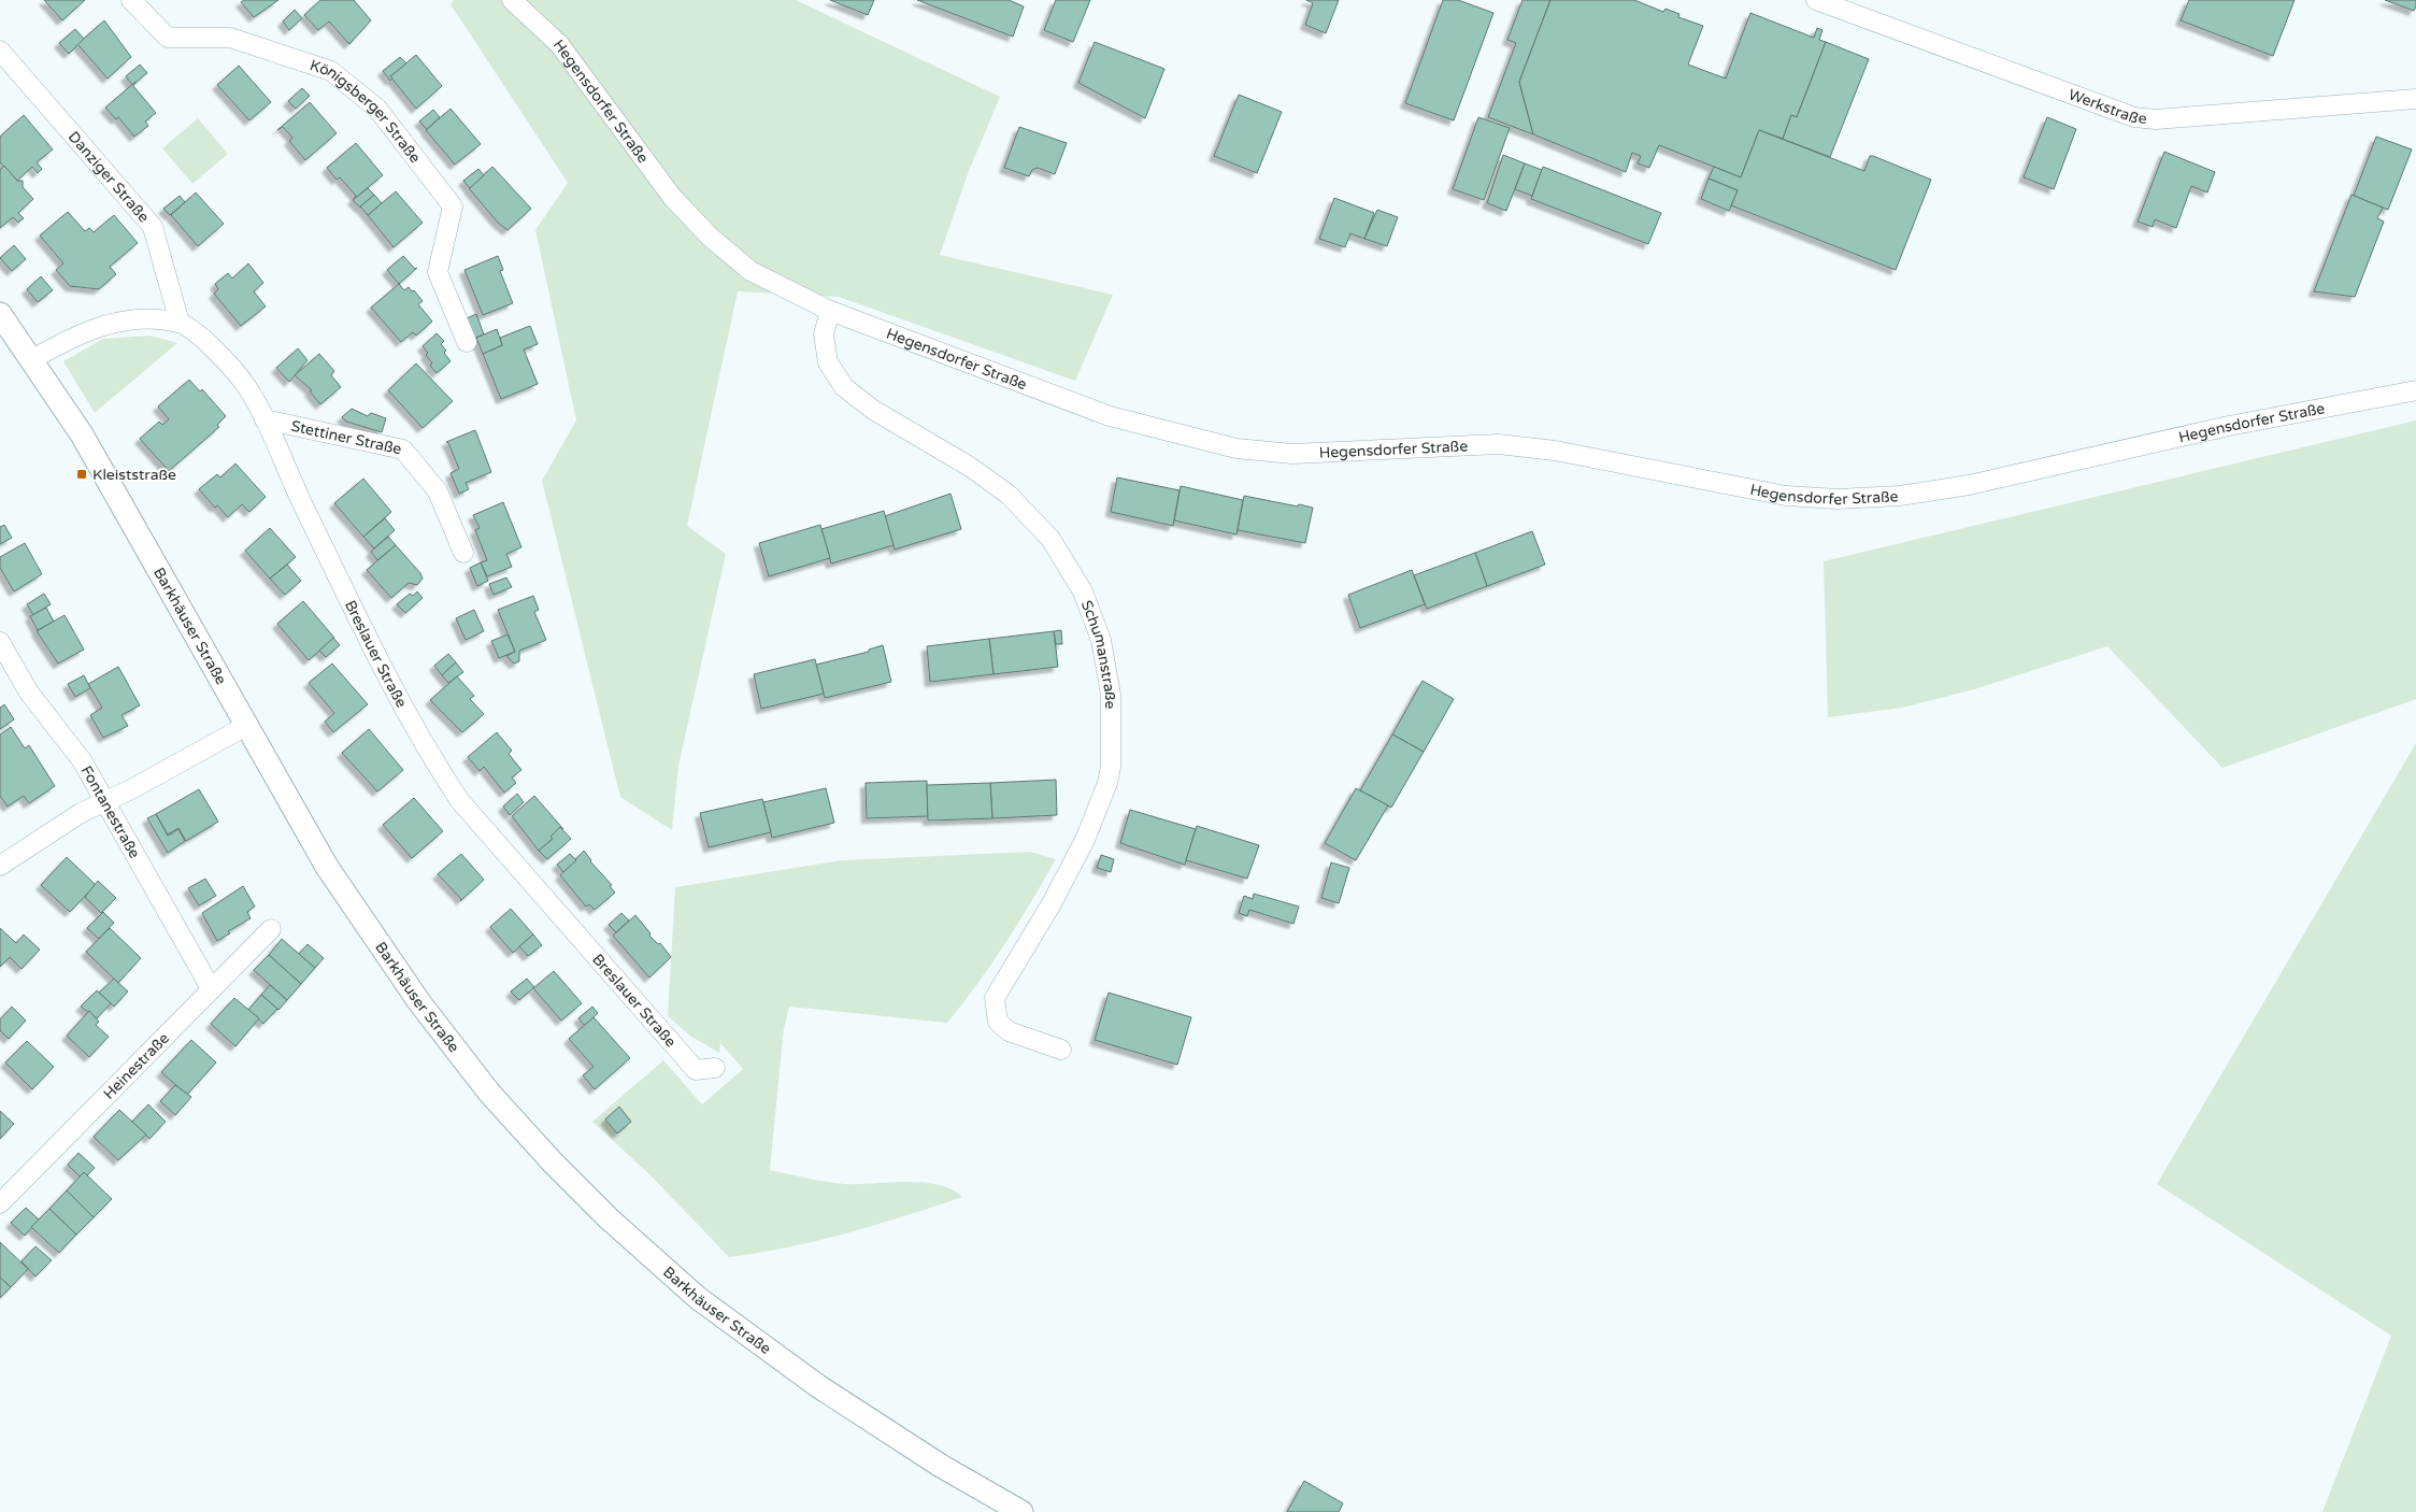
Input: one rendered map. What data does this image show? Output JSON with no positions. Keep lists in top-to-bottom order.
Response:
{
  "streets": {
    "street": [
      "Hegensdorfer Straße",
      "Werkstraße",
      "Königsberger Straße",
      "Danziger Straße",
      "Stettiner Straße",
      "Barkhäuser Straße",
      "Breslauer Straße",
      "Schumanstraße",
      "Fontanestraße",
      "Heinestraße"
    ]
  },
  "crossings": [
    ["Hegensdorfer Straße", "Schumanstraße"],
    ["Danziger Straße", "Breslauer Straße"],
    ["Stettiner Straße", "Breslauer Straße"],
    ["Fontanestraße", "Heinestraße"]
  ],
  "places": {
    "transit": ["Kleiststraße"]
  }
}
